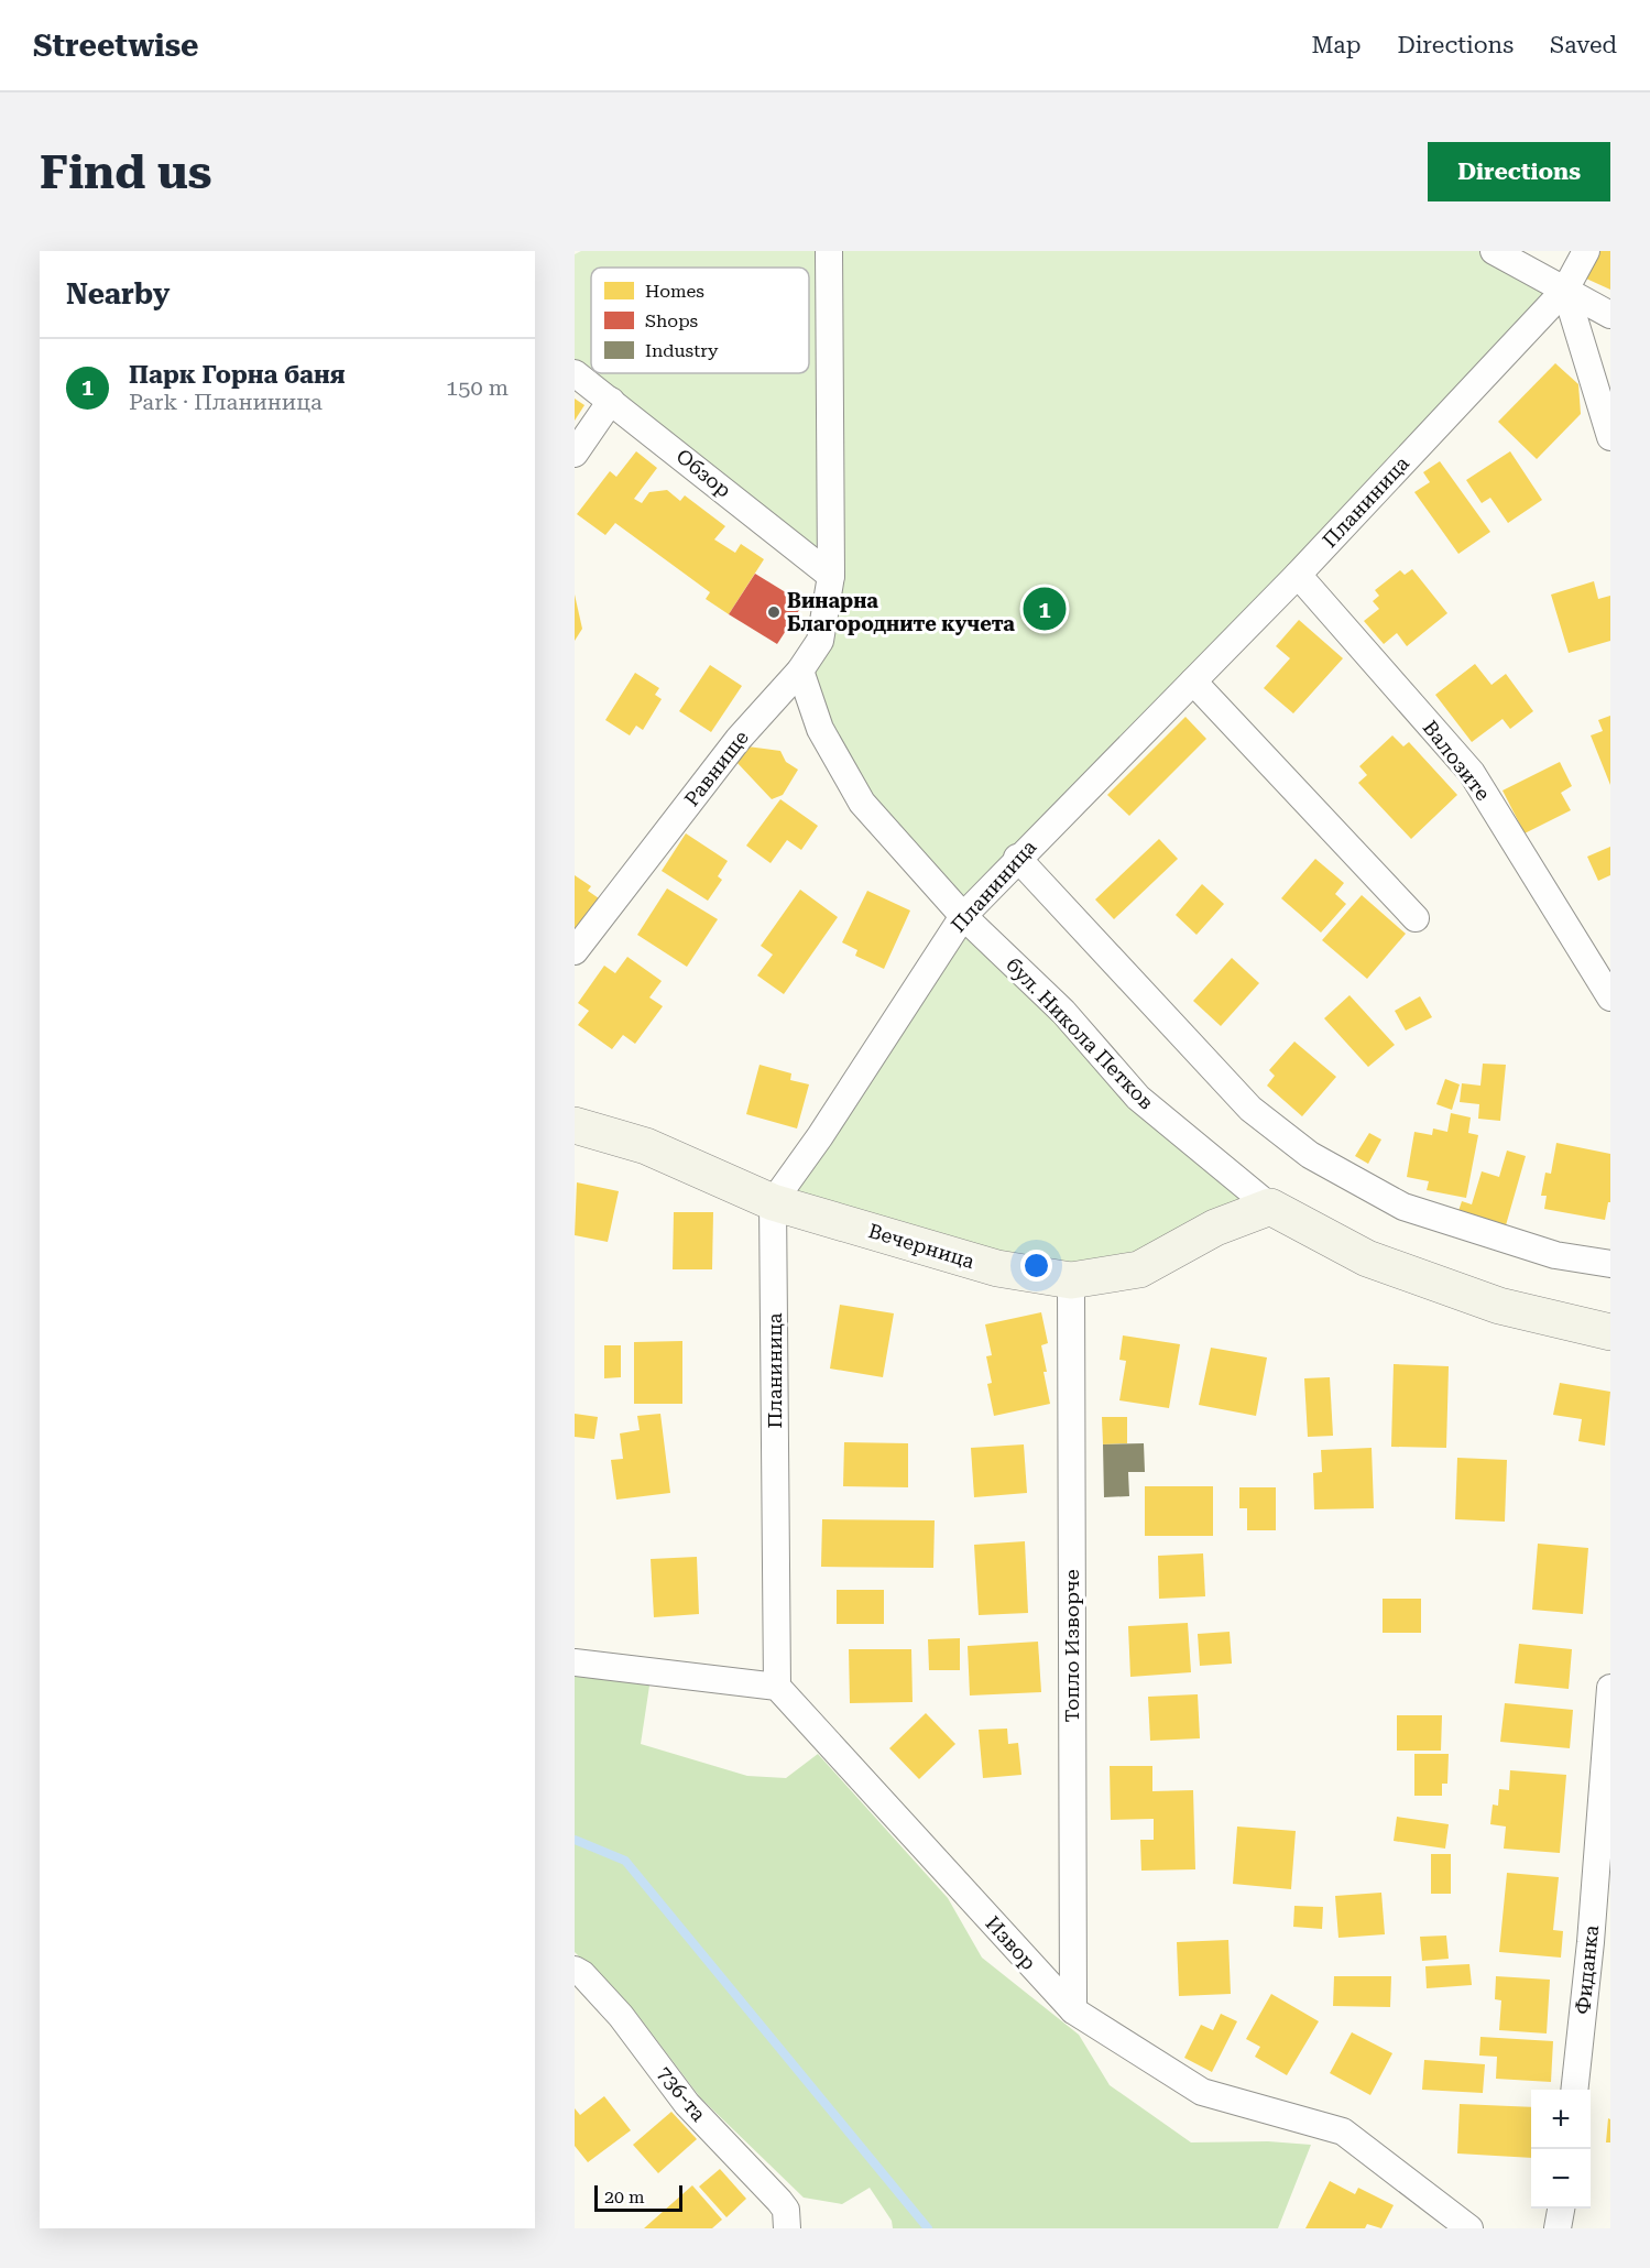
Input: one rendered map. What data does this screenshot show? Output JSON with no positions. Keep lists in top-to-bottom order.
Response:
{
  "streets": {
    "street": [
      "Обзор",
      "Планиница",
      "Валозите",
      "Равнище",
      "бул. Никола Петков",
      "Вечерница",
      "Топло Изворче",
      "Извор",
      "Фиданка",
      "736-та"
    ]
  },
  "crossings": [
    ["Обзор", "Равнище"],
    ["Планиница", "Валозите"],
    ["Планиница", "бул. Никола Петков"],
    ["Планиница", "Вечерница"],
    ["Планиница", "Извор"],
    ["Равнище", "бул. Никола Петков"],
    ["бул. Никола Петков", "Вечерница"],
    ["Вечерница", "Топло Изворче"],
    ["Топло Изворче", "Извор"]
  ],
  "places": ["Винарна Благородните кучета"],
  "legend": ["Homes", "Shops", "Industry"],
  "scale_bar": "20 m",
  "page": {
    "header": "Streetwise",
    "nav": ["Map", "Directions", "Saved"],
    "buttons": "Directions",
    "title": "Find us",
    "heading": "Nearby",
    "list": [
      {
        "mark": "1",
        "name": "Парк Горна баня",
        "note": "Park · Планиница",
        "value": "150 m"
      }
    ],
    "pins": "1",
    "map_buttons": ["+", "−"],
    "scale": "20 m"
  }
}
